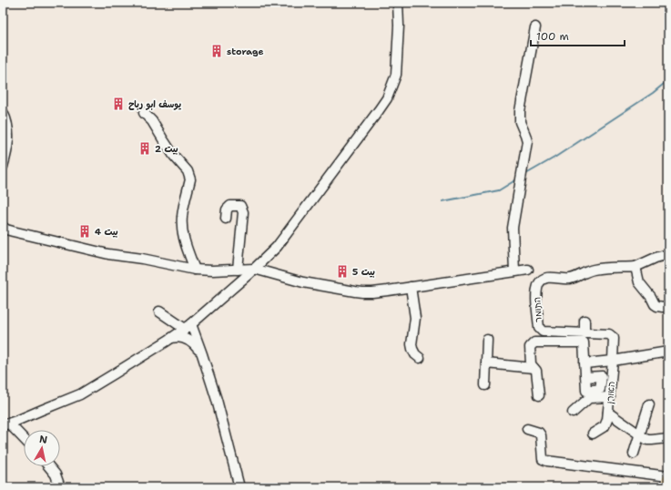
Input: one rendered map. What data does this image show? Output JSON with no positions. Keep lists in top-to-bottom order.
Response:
{
  "streets": {
    "street": ["התומר", "האורן"]
  },
  "crossings": [
    ["התומר", "האורן"]
  ],
  "places": {
    "building": [
      "storage",
      "يوسف ابو رباح",
      "بيت 2",
      "بيت 4",
      "بيت 5"
    ]
  },
  "scale_bar": "100 m",
  "north": "top"
}
